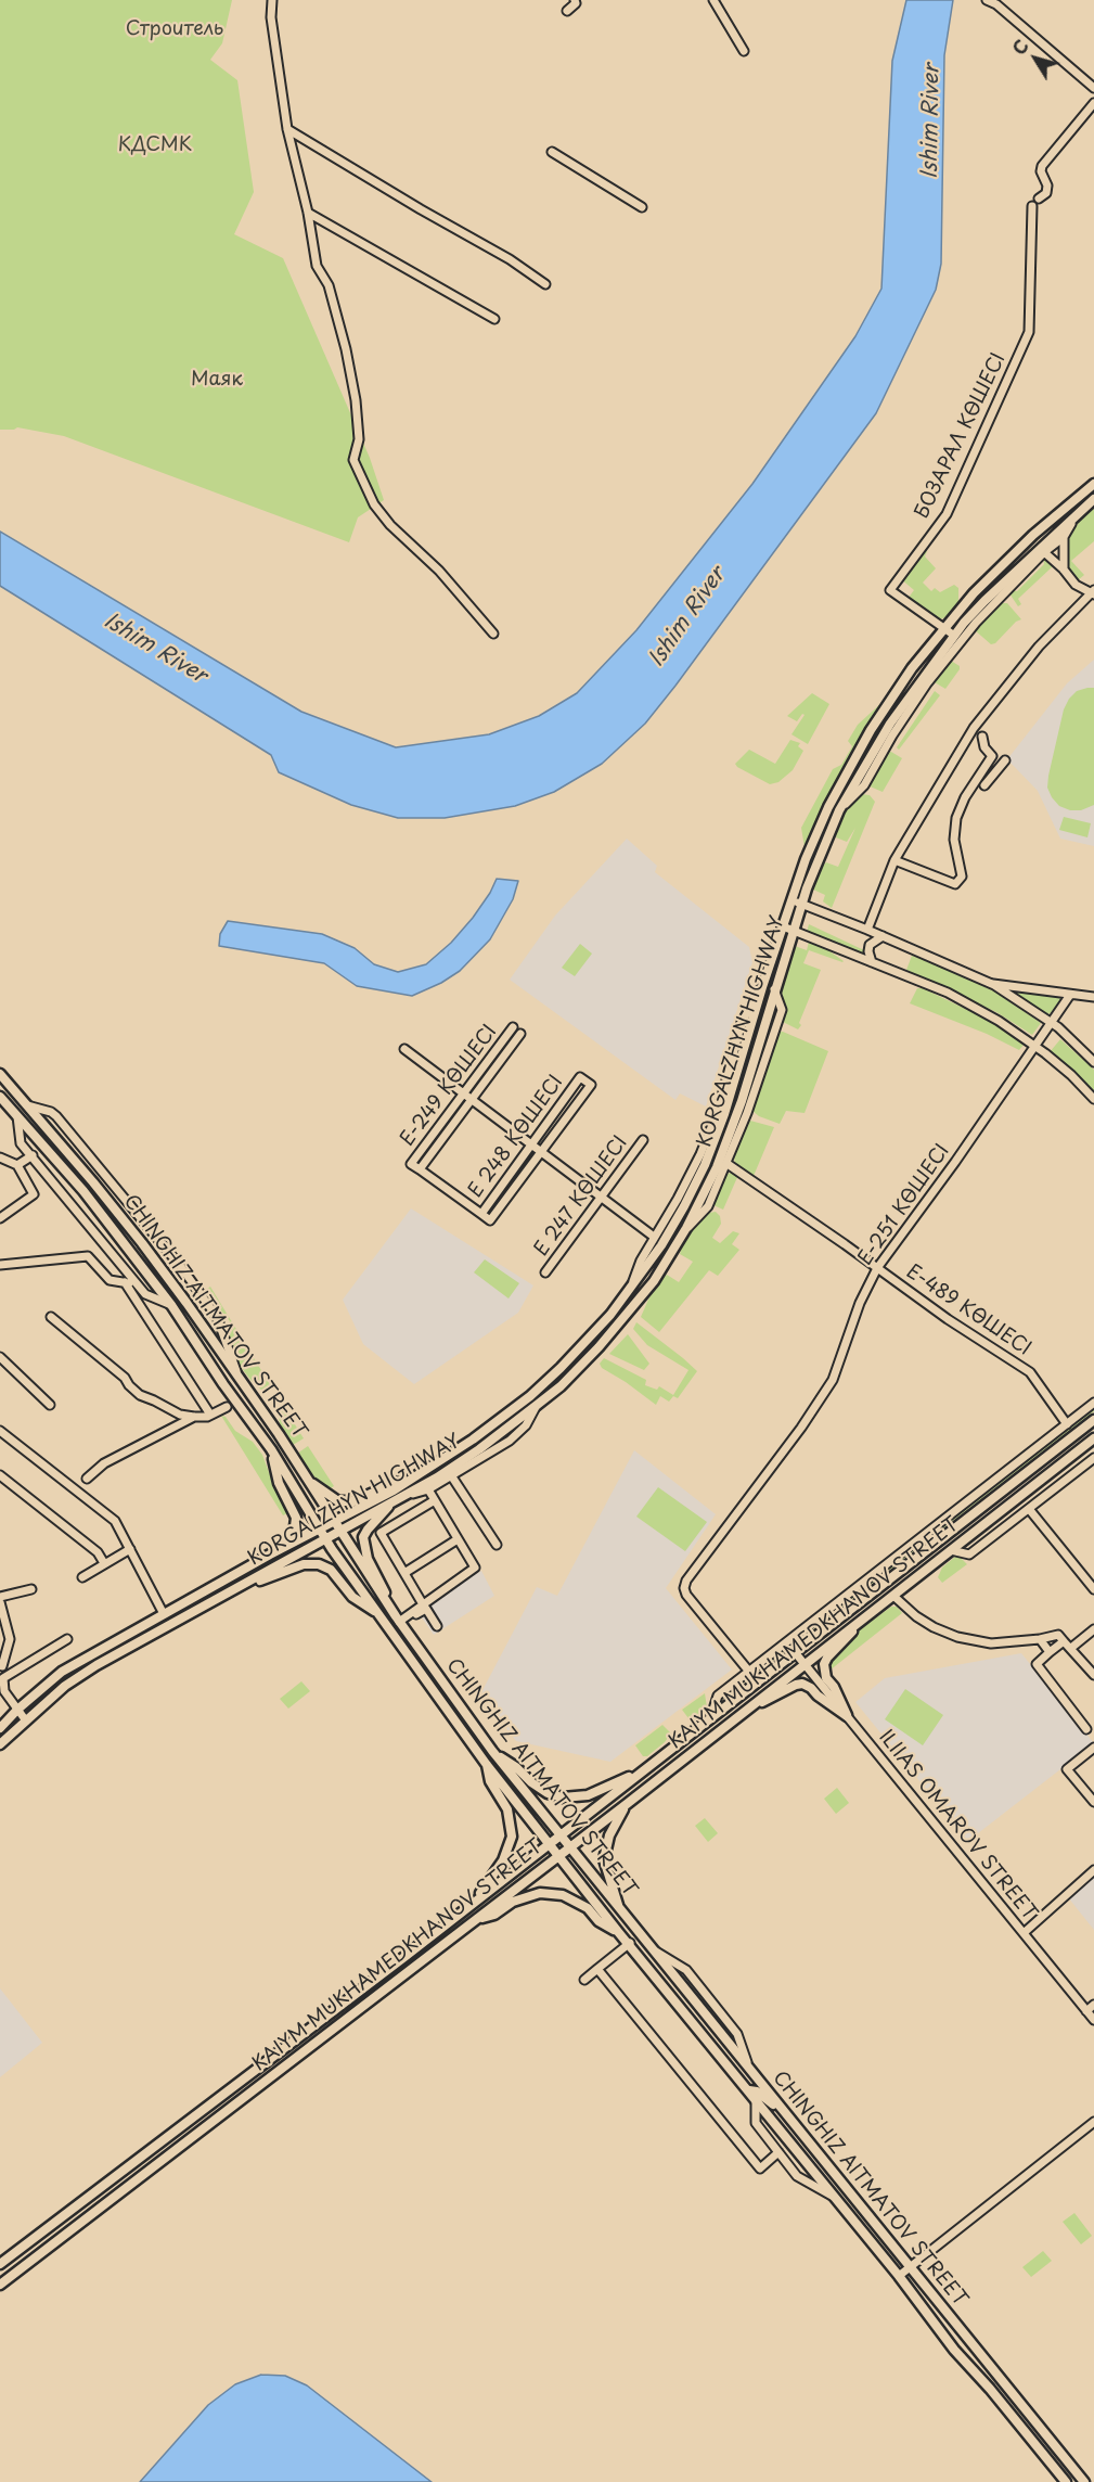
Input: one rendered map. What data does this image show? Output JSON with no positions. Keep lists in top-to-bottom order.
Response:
{
  "streets": {
    "main road": ["KORGALZHYN HIGHWAY", "CHINGHIZ AITMATOV STREET", "KAIYM MUKHAMEDKHANOV STREET"],
    "street": [
      "БОЗАРАЛ КӨШЕСІ",
      "Е-249 КӨШЕСІ",
      "Е 248 КӨШЕСІ",
      "Е 247 КӨШЕСІ",
      "Е-251 КӨШЕСІ",
      "Е-489 КӨШЕСІ",
      "ILIIAS OMAROV STREET"
    ]
  },
  "crossings": [
    ["БОЗАРАЛ КӨШЕСІ", "KORGALZHYN HIGHWAY"],
    ["KORGALZHYN HIGHWAY", "CHINGHIZ AITMATOV STREET"],
    ["Е-249 КӨШЕСІ", "Е 248 КӨШЕСІ"],
    ["Е-251 КӨШЕСІ", "Е-489 КӨШЕСІ"],
    ["CHINGHIZ AITMATOV STREET", "KAIYM MUKHAMEDKHANOV STREET"],
    ["KAIYM MUKHAMEDKHANOV STREET", "ILIIAS OMAROV STREET"]
  ],
  "water": ["Ishim River"],
  "parks": ["Строитель", "КДСМК", "Маяк"],
  "north": "top left"
}
